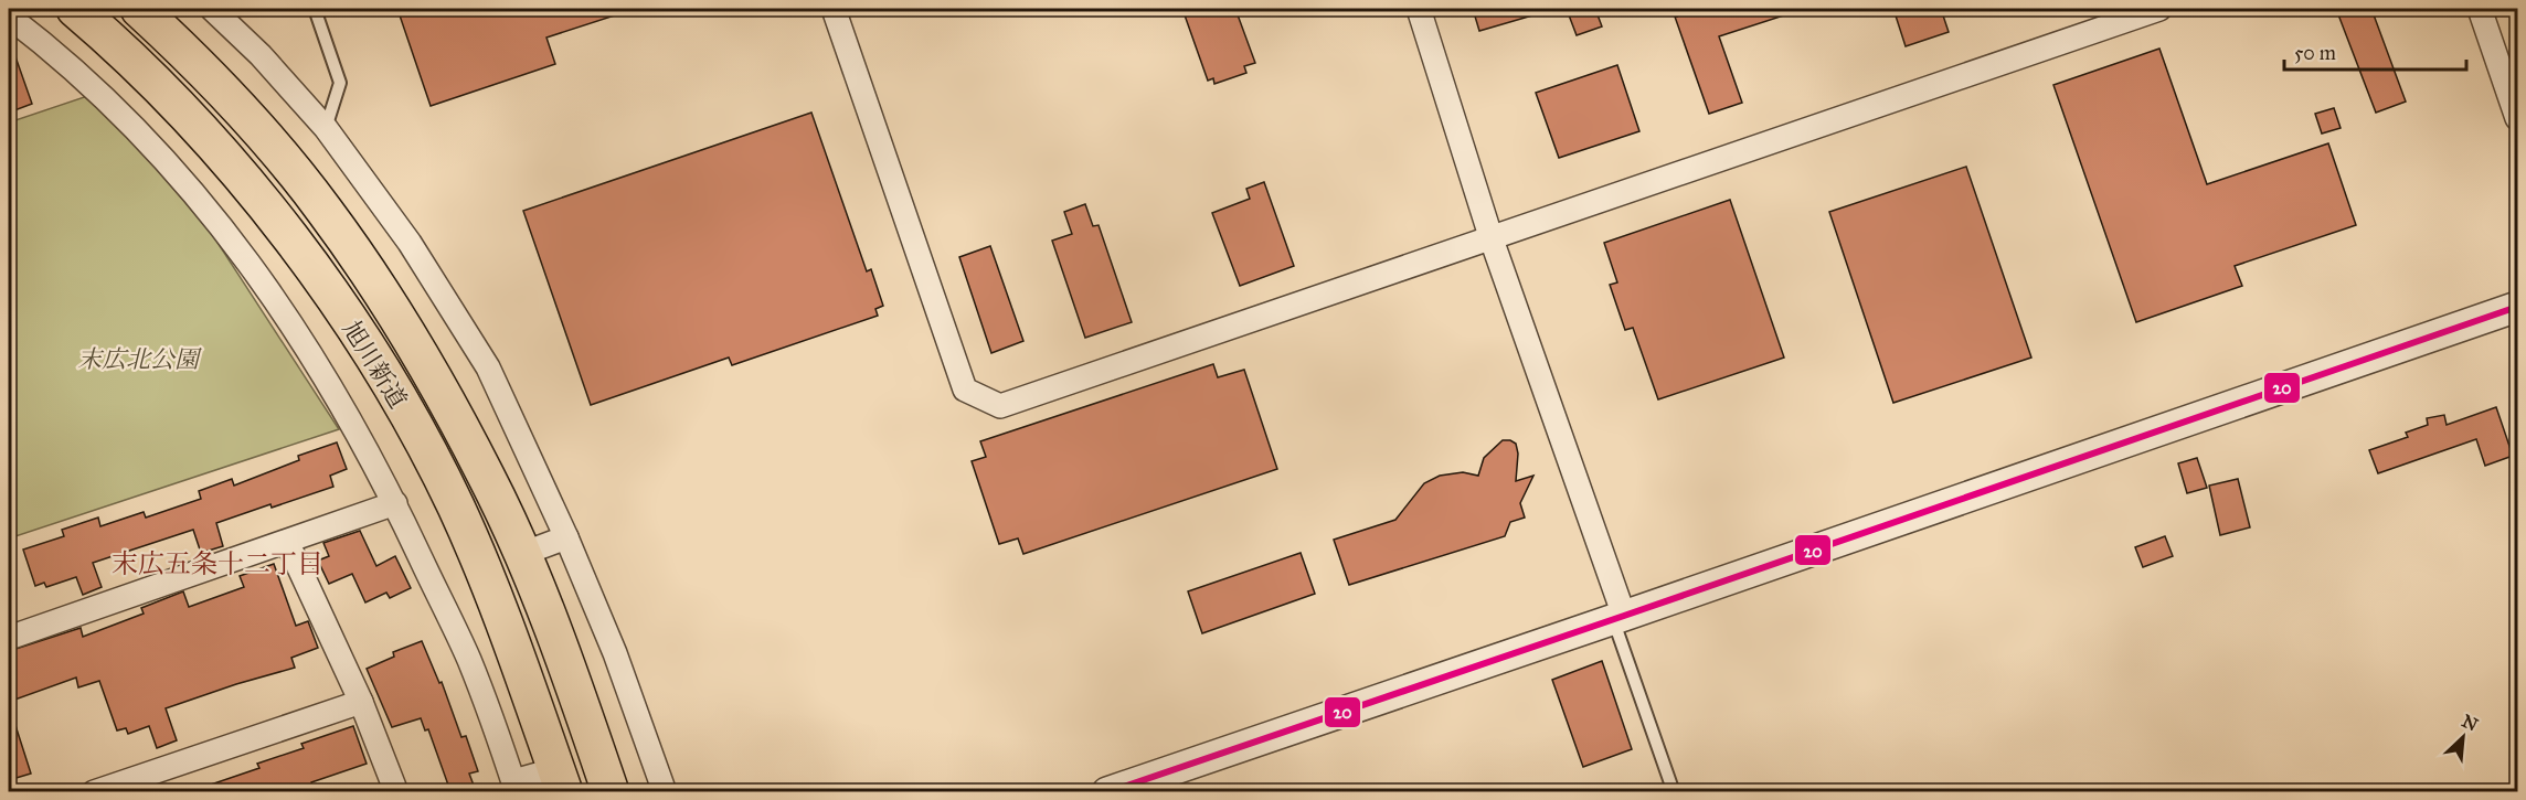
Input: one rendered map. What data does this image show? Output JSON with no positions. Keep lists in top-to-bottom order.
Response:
{
  "streets": {
    "highway": ["旭川新道"]
  },
  "districts": ["末広五条十二丁目"],
  "parks": ["末広北公園"],
  "lines": ["transit line 20"],
  "scale_bar": "50 m",
  "north": "top right"
}
